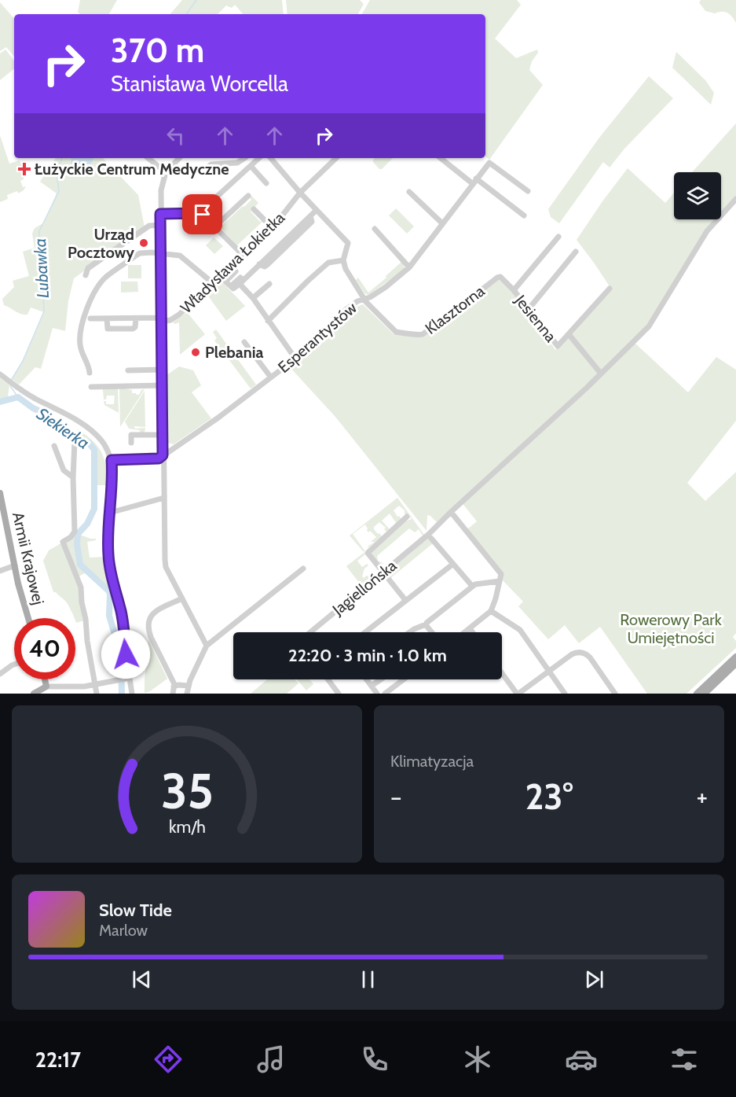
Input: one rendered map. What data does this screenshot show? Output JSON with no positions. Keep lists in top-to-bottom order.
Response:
{
  "streets": {
    "main road": ["Armii Krajowej"],
    "street": [
      "Władysława Łokietka",
      "Klasztorna",
      "Jesienna",
      "Esperantystów",
      "Jagiellońska"
    ]
  },
  "crossings": [
    ["Klasztorna", "Jesienna"],
    ["Klasztorna", "Esperantystów"]
  ],
  "water": ["Lubawka", "Siekierka"],
  "parks": ["Rowerowy Park Umiejętności"],
  "places": {
    "health": ["Łużyckie Centrum Medyczne"],
    "other": ["Urząd Pocztowy", "Plebania"]
  },
  "page": {
    "turn": ["370 m", "Stanisława Worcella"],
    "limit": "40",
    "trip": "22:20 · 3 min · 1.0 km",
    "tile": "Klimatyzacja",
    "heat": ["−", "23°", "+"],
    "song": ["Slow Tide", "Marlow"],
    "tabs": "22:17",
    "gauge": ["35", "km/h"]
  }
}
